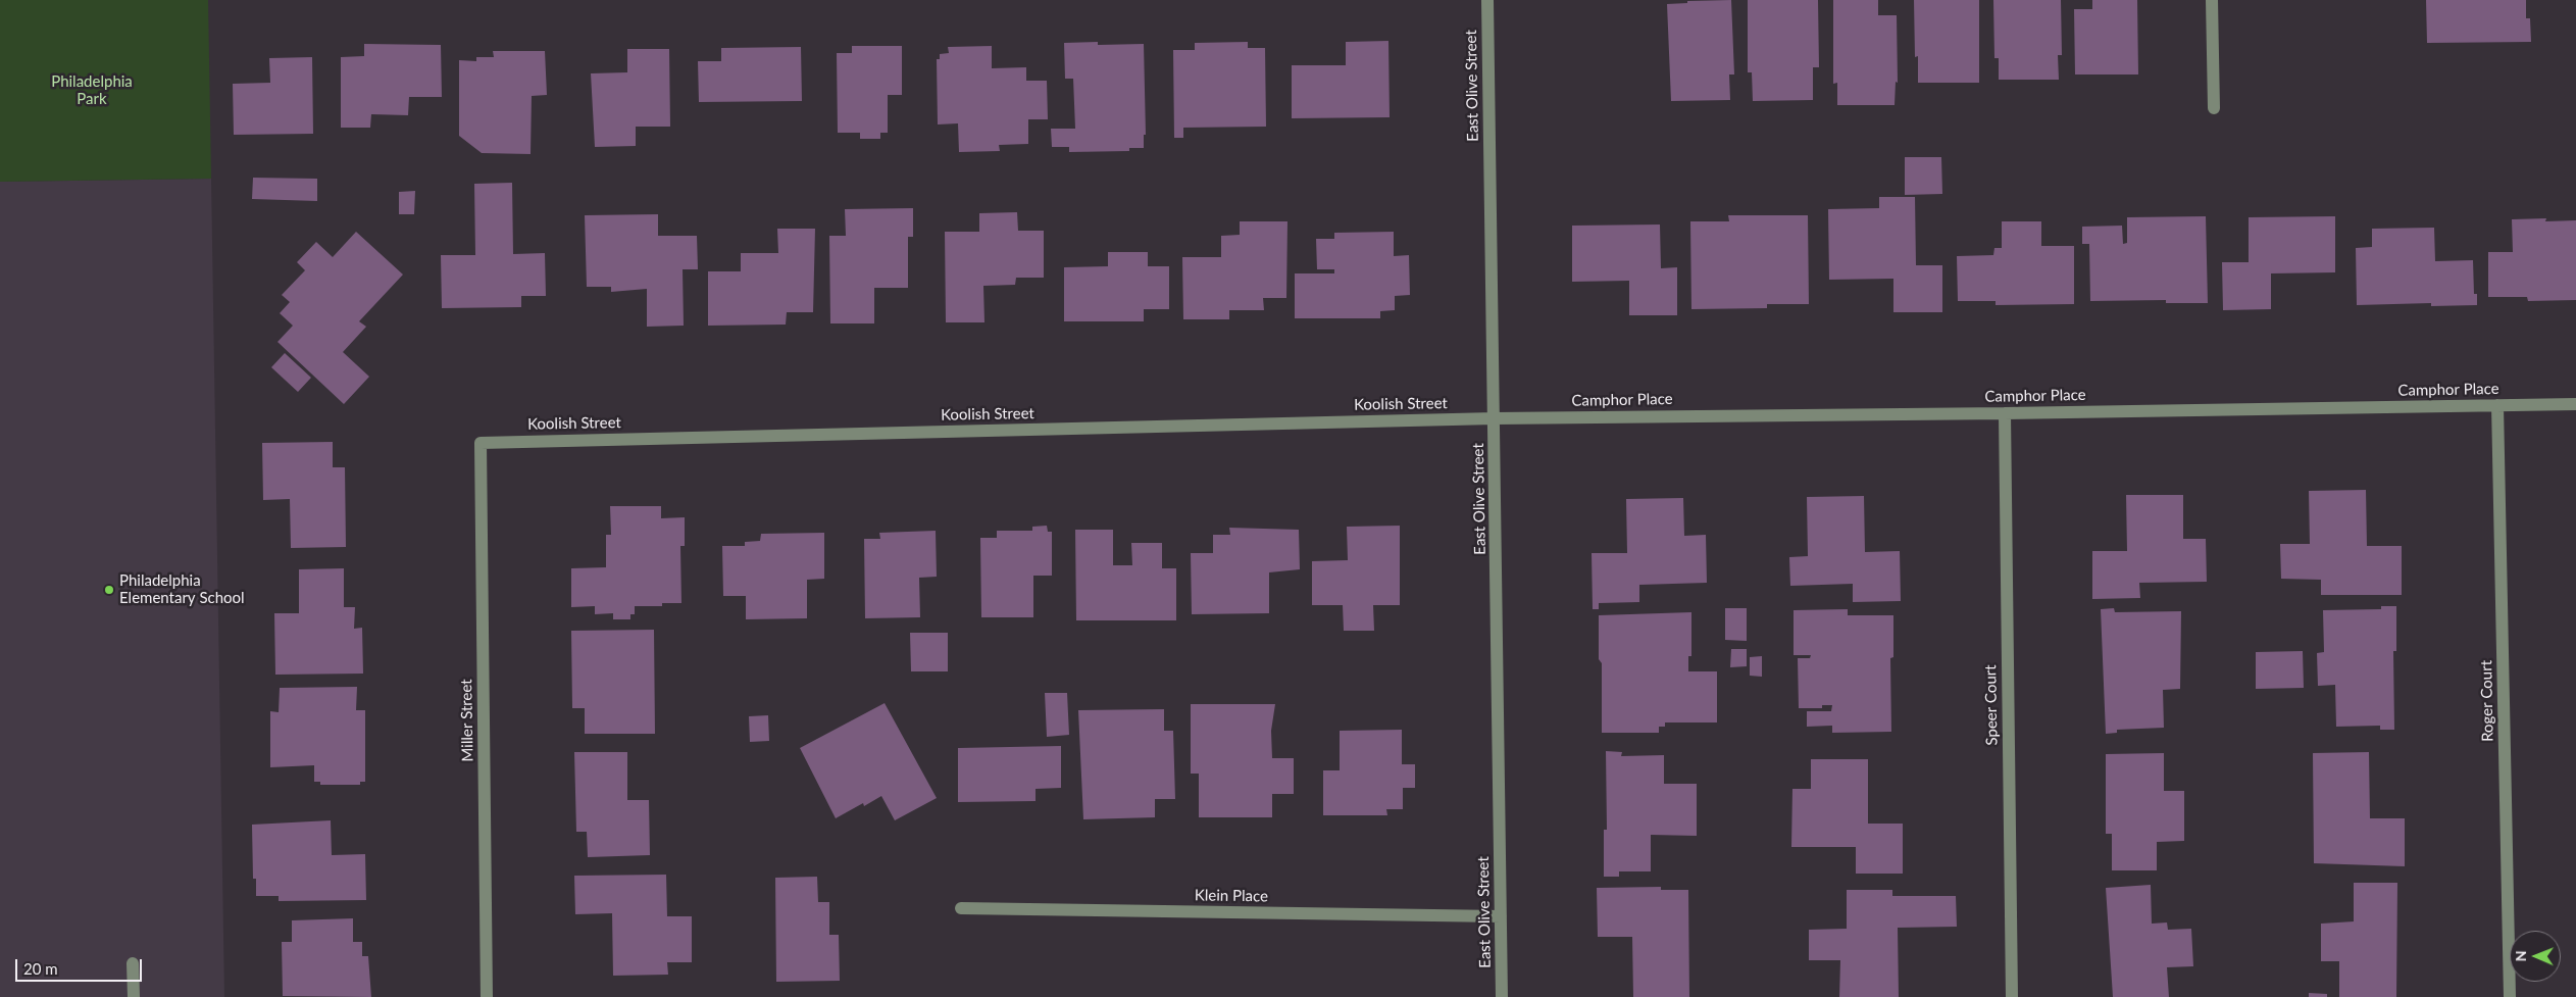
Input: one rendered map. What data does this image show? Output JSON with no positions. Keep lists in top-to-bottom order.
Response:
{
  "streets": {
    "street": [
      "East Olive Street",
      "Camphor Place",
      "Koolish Street",
      "Roger Court",
      "Speer Court",
      "Miller Street",
      "Klein Place"
    ]
  },
  "crossings": [
    ["East Olive Street", "Camphor Place"],
    ["East Olive Street", "Koolish Street"],
    ["East Olive Street", "Klein Place"],
    ["Camphor Place", "Koolish Street"],
    ["Camphor Place", "Roger Court"],
    ["Camphor Place", "Speer Court"],
    ["Koolish Street", "Miller Street"]
  ],
  "parks": ["Philadelphia Park"],
  "places": ["Philadelphia Elementary School"],
  "scale_bar": "20 m",
  "north": "left"
}
